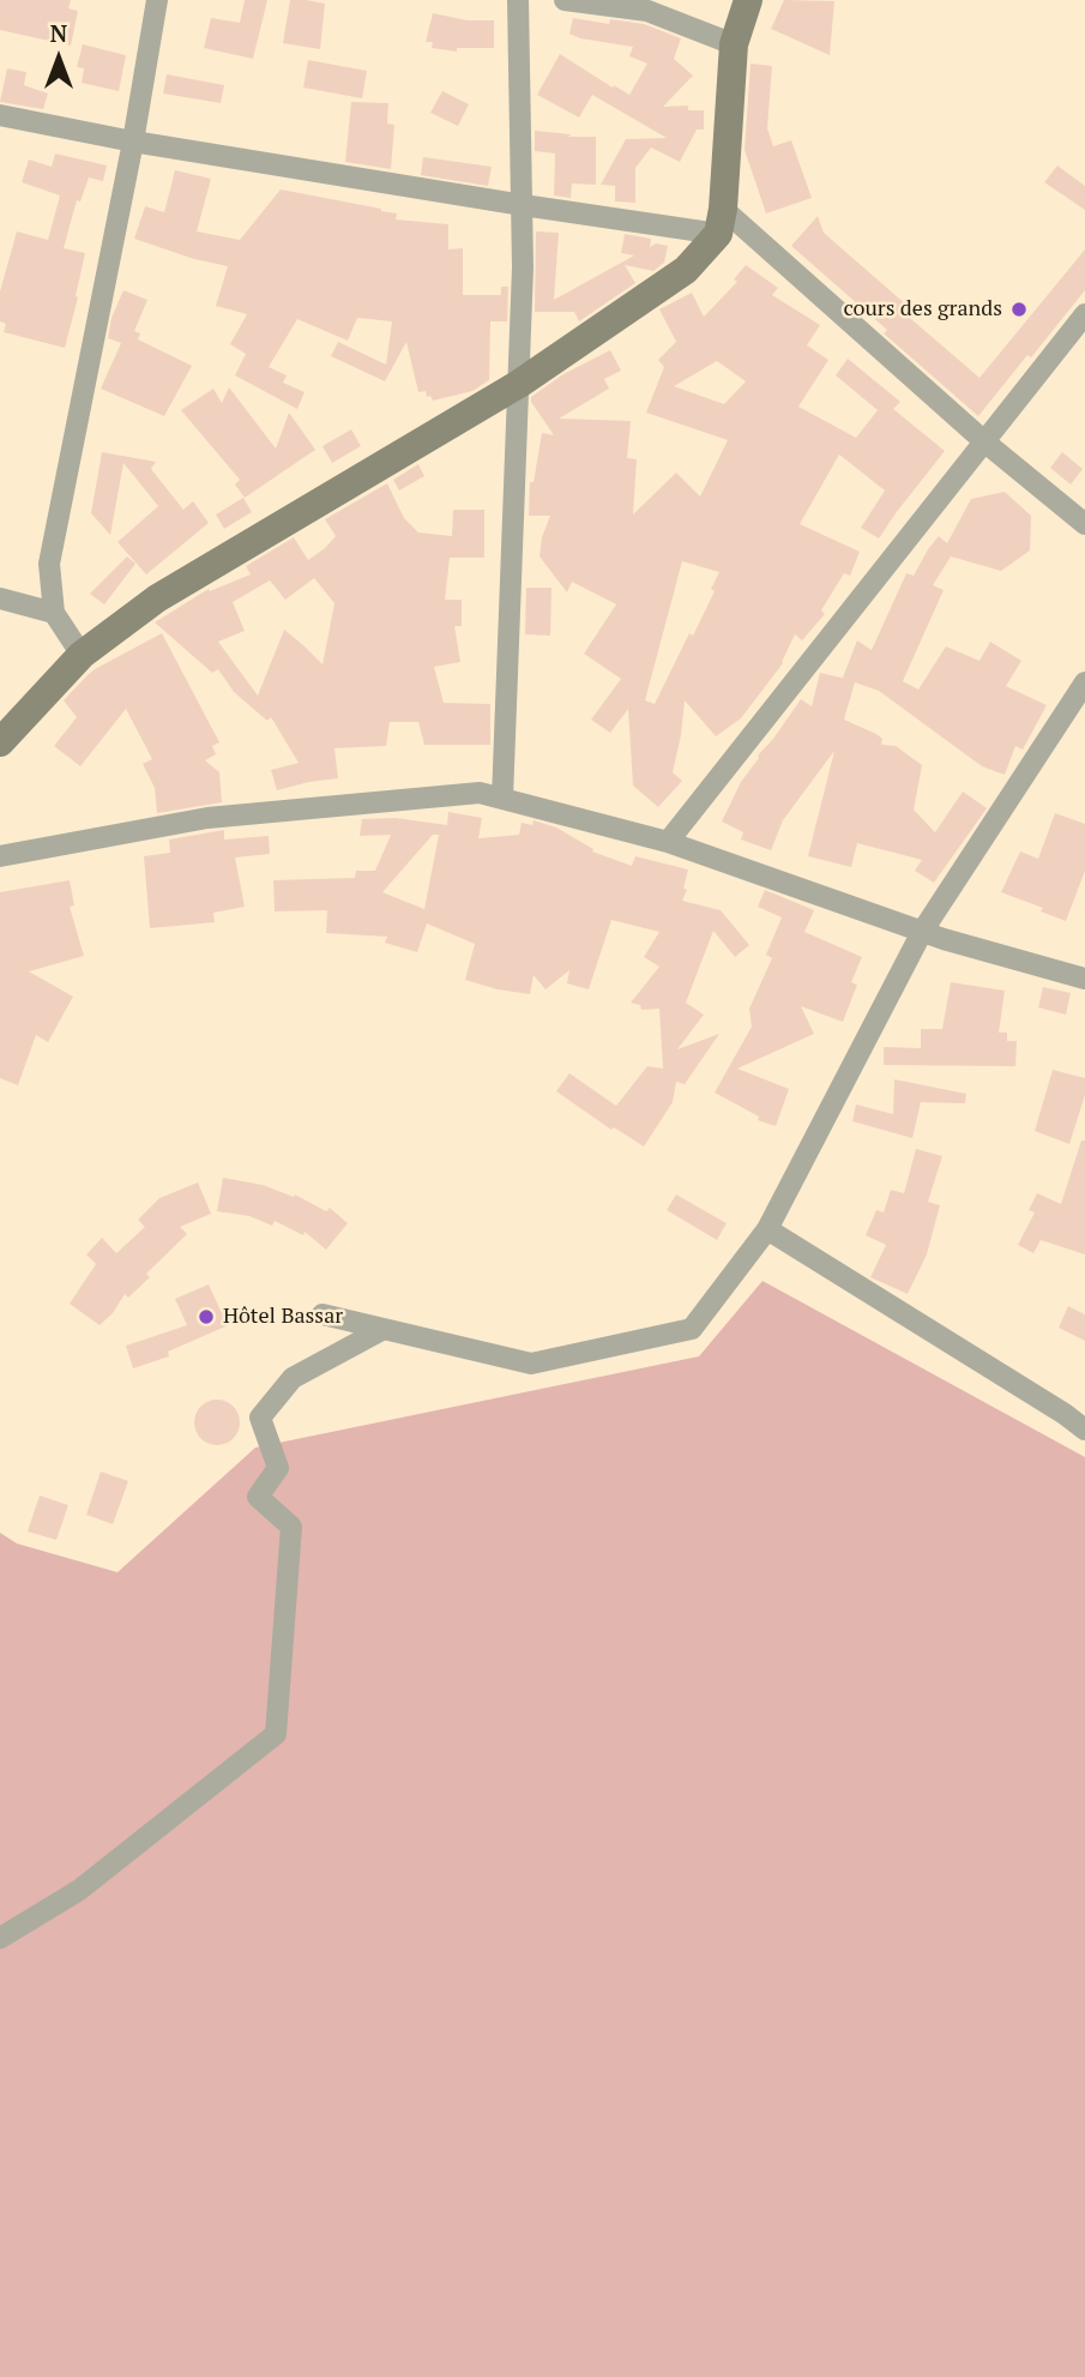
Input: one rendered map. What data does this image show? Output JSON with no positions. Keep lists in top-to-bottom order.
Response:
{
  "places": ["cours des grands", "Hôtel Bassar"],
  "north": "top"
}
